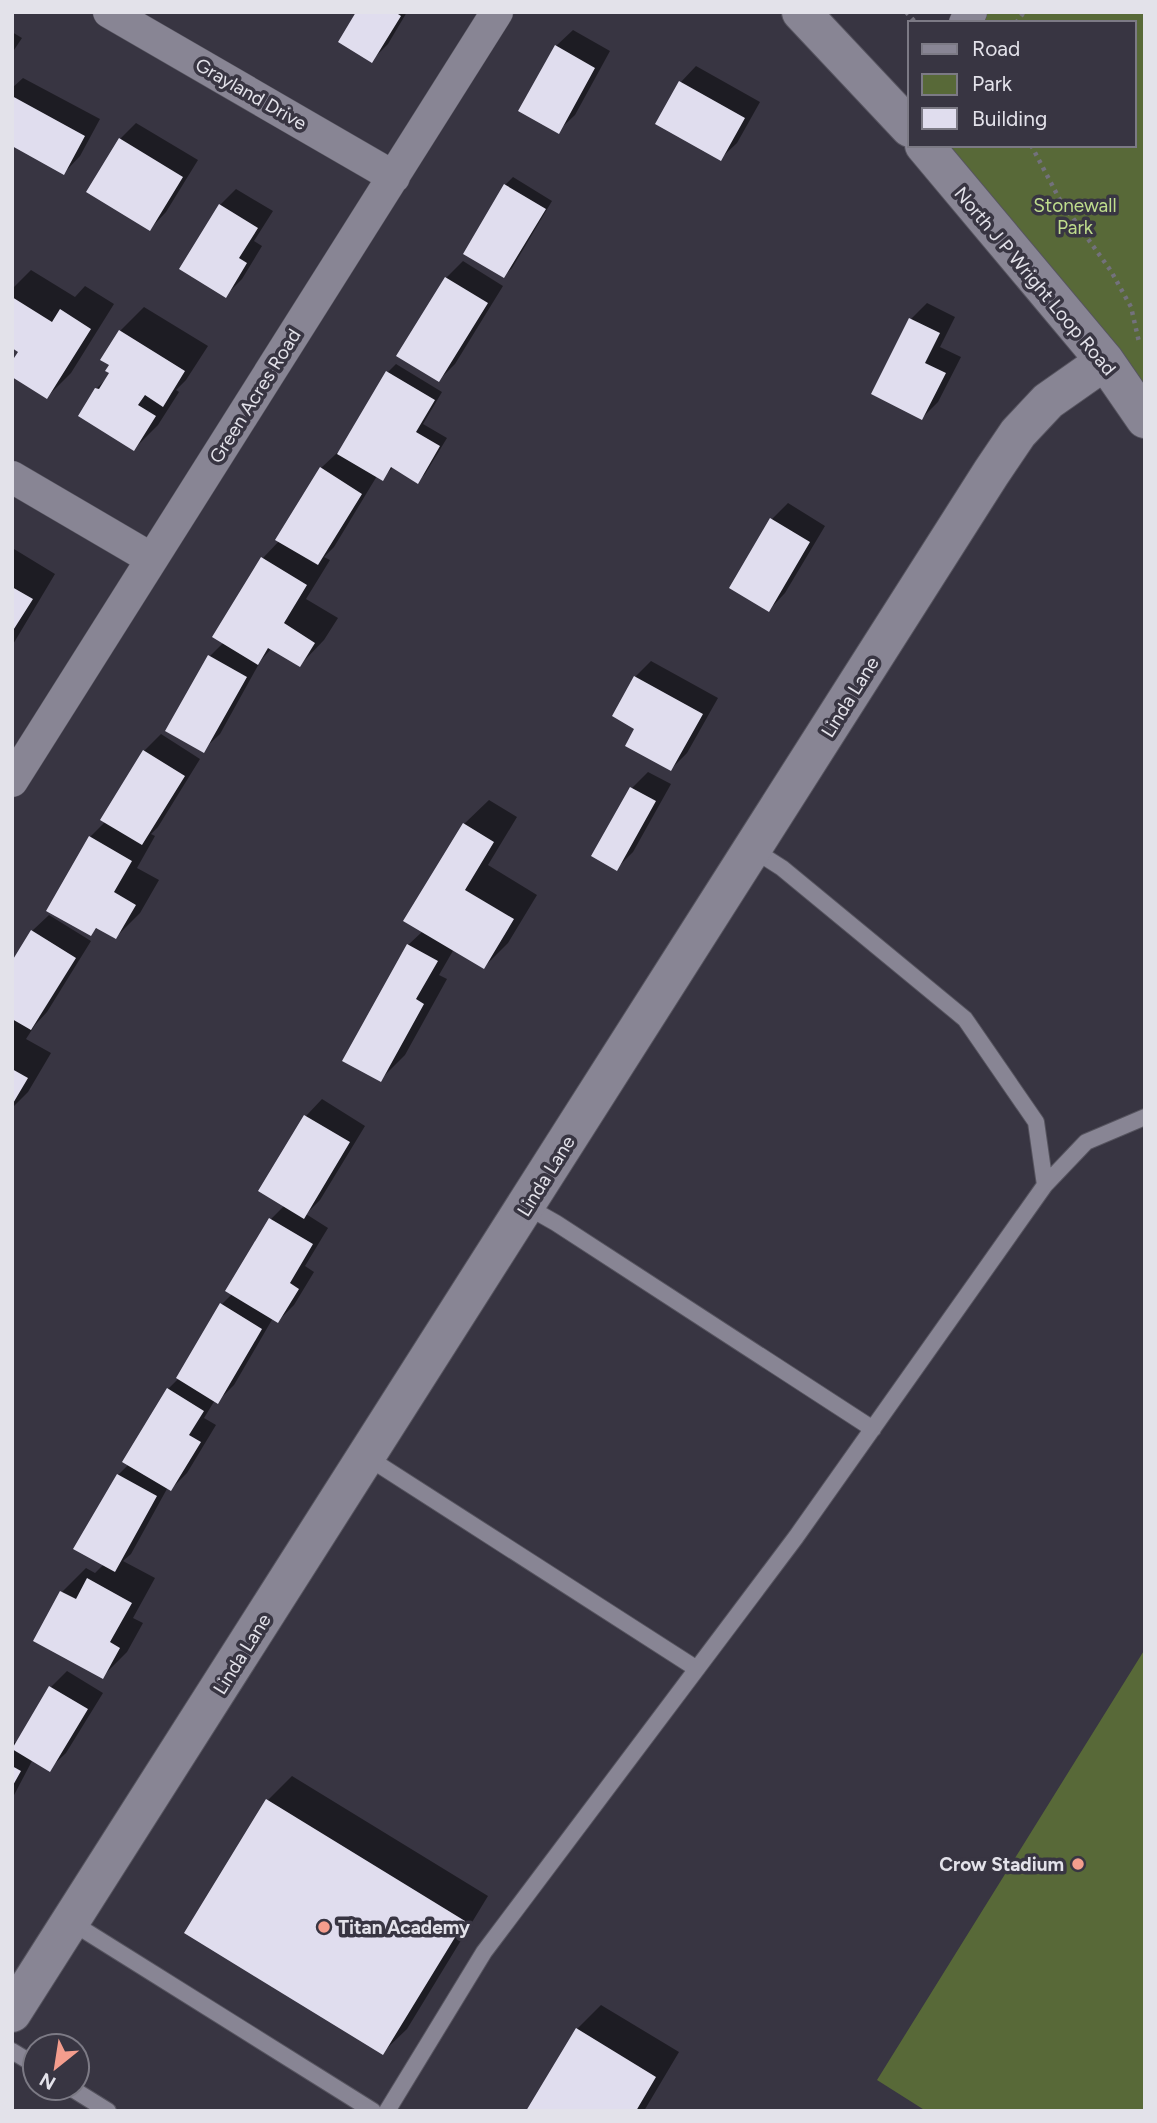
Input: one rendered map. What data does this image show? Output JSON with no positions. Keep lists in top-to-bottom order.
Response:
{
  "streets": {
    "street": [
      "Grayland Drive",
      "North J P Wright Loop Road",
      "Green Acres Road",
      "Linda Lane"
    ]
  },
  "crossings": [
    ["Grayland Drive", "Green Acres Road"],
    ["North J P Wright Loop Road", "Linda Lane"]
  ],
  "parks": ["Stonewall Park"],
  "places": ["Crow Stadium", "Titan Academy"],
  "legend": ["Road", "Park", "Building"],
  "north": "bottom left"
}
